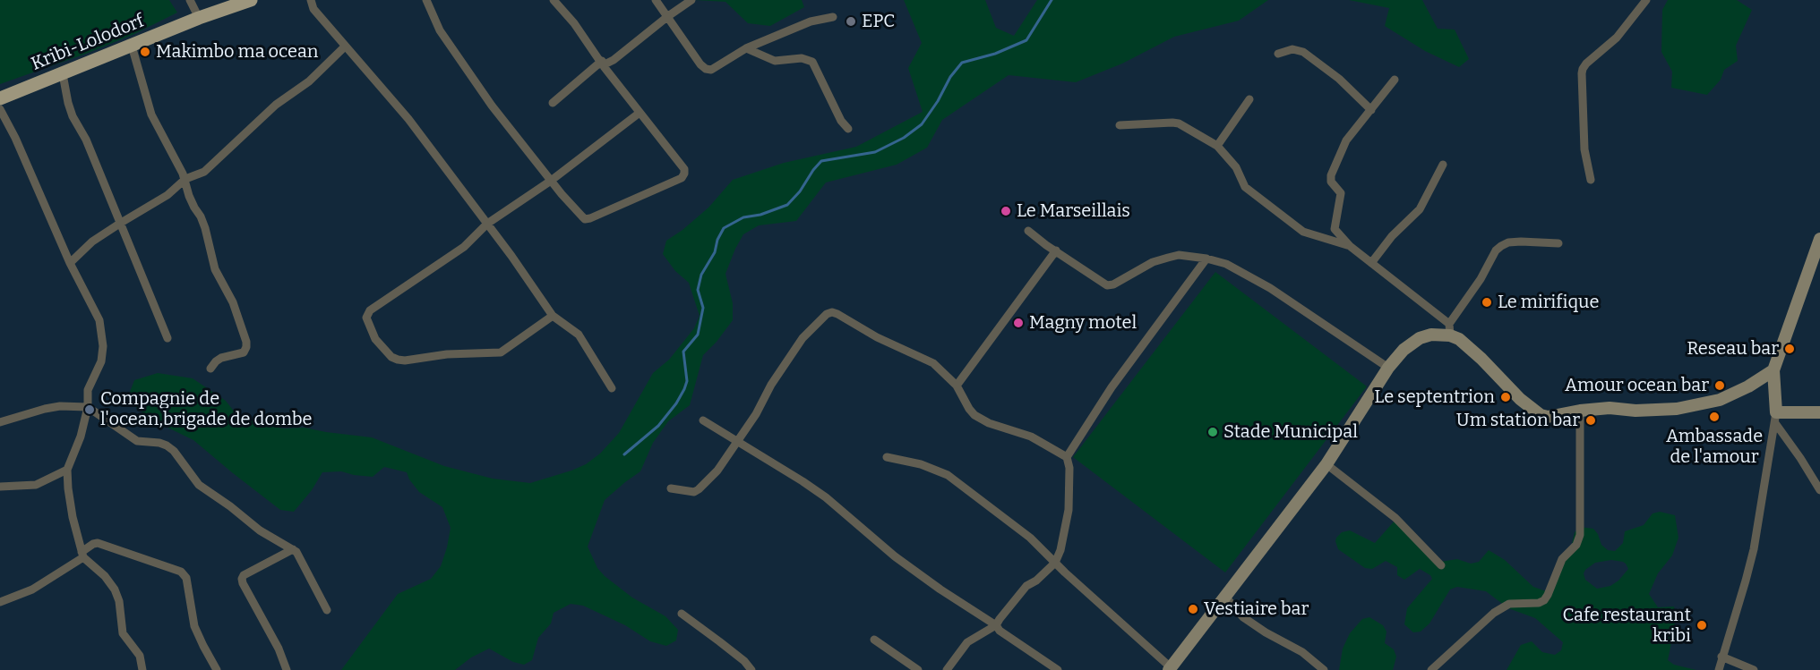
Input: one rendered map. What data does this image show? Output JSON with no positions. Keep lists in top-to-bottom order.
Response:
{
  "streets": {
    "main road": ["Kribi-Lolodorf"]
  },
  "places": [
    "EPC",
    "Makimbo ma ocean",
    "Le Marseillais",
    "Le mirifique",
    "Magny motel",
    "Reseau bar",
    "Amour ocean bar",
    "Le septentrion",
    "Compagnie de l'ocean,brigade de dombe",
    "Ambassade de l'amour",
    "Um station bar",
    "Stade Municipal",
    "Vestiaire bar",
    "Cafe restaurant kribi"
  ]
}
